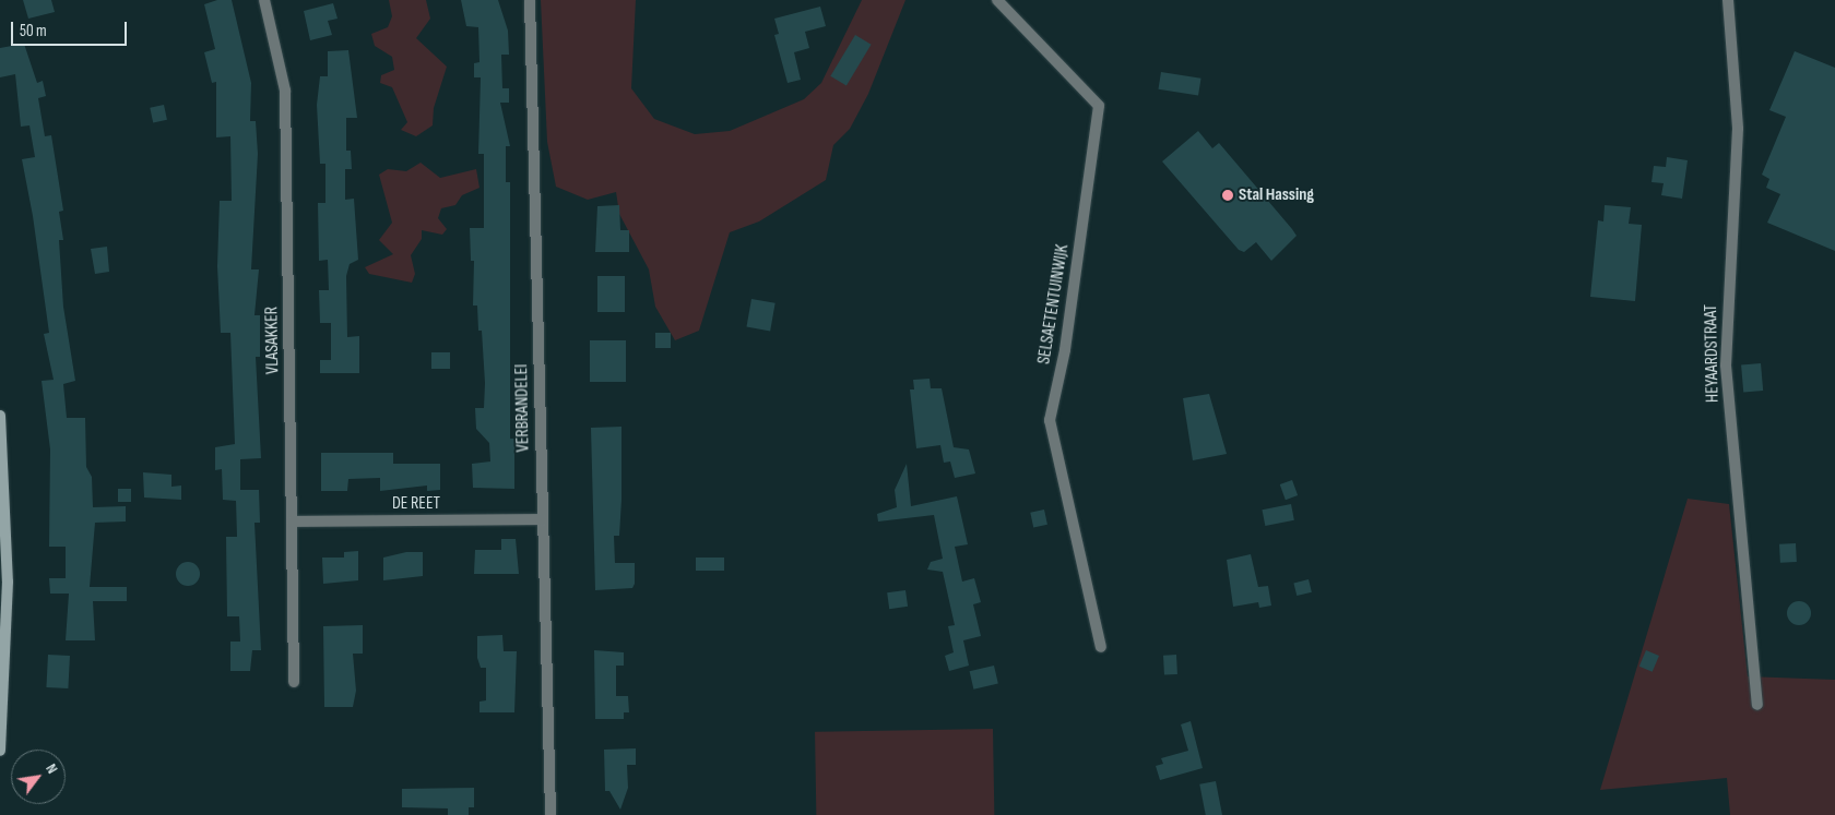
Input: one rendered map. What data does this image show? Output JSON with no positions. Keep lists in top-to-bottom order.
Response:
{
  "streets": {
    "street": [
      "SELSAETENTUINWIJK",
      "VLASAKKER",
      "HEYAARDSTRAAT",
      "VERBRANDELEI",
      "DE REET"
    ]
  },
  "crossings": [
    ["VLASAKKER", "DE REET"],
    ["VERBRANDELEI", "DE REET"]
  ],
  "places": ["Stal Hassing"],
  "scale_bar": "50 m",
  "north": "top right"
}
